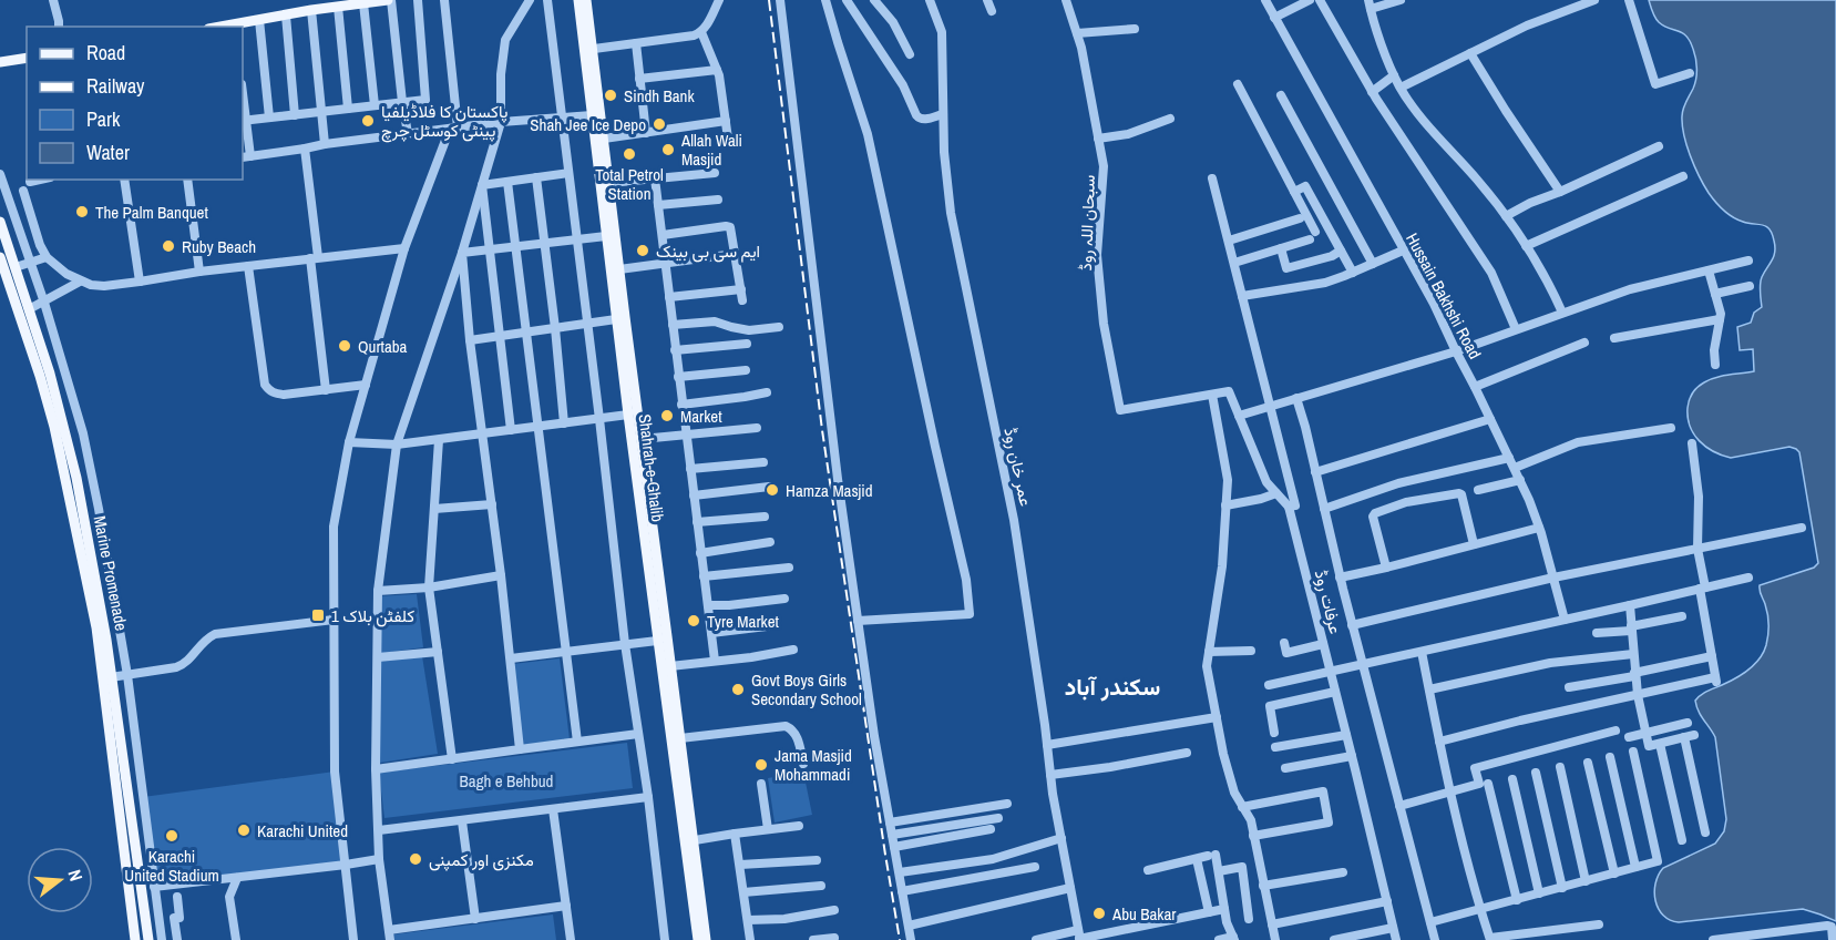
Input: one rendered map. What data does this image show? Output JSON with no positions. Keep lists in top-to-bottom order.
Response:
{
  "streets": {
    "main road": ["Shahrah-e-Ghalib", "Marine Promenade"],
    "street": [
      "سبحان اللہ روڈ",
      "Hussain Bakhshi Road",
      "عمر خان روڈ",
      "عرفات روڈ"
    ]
  },
  "crossings": [
    ["سبحان اللہ روڈ", "عرفات روڈ"]
  ],
  "districts": ["سکندر آباد"],
  "parks": ["Bagh e Behbud"],
  "places": {
    "other": [
      "Sindh Bank",
      "پاکستان کا فلاڈیلفیا پینٹی کوسٹل چرچ",
      "Shah Jee Ice Depo",
      "Allah Wali Masjid",
      "Total Petrol Station",
      "The Palm Banquet",
      "Ruby Beach",
      "ایم سی بی بینک",
      "Qurtaba",
      "Market",
      "Hamza Masjid",
      "Tyre Market",
      "Govt Boys Girls Secondary School",
      "Jama Masjid Mohammadi",
      "Karachi United",
      "Karachi United Stadium",
      "مکنزی اور کمپنی",
      "Abu Bakar"
    ],
    "transit": ["کلفٹن بلاک 1"]
  },
  "legend": [
    "Road",
    "Railway",
    "Park",
    "Water"
  ],
  "north": "right"
}
